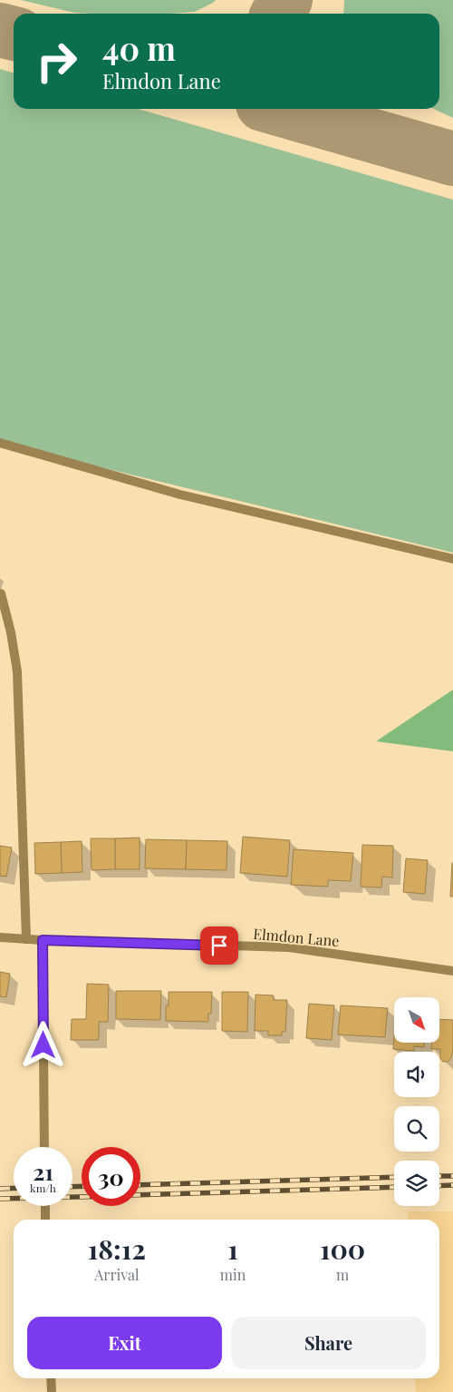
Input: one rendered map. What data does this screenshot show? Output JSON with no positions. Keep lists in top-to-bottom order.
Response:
{
  "streets": {
    "street": ["Elmdon Lane"]
  },
  "north": "bottom right",
  "page": {
    "turn": ["40 m", "Elmdon Lane"],
    "speed": "21 km/h",
    "limit": "30",
    "eta": [
      "18:12",
      "Arrival",
      "1",
      "min",
      "100",
      "m"
    ],
    "buttons": ["Exit", "Share"]
  }
}
